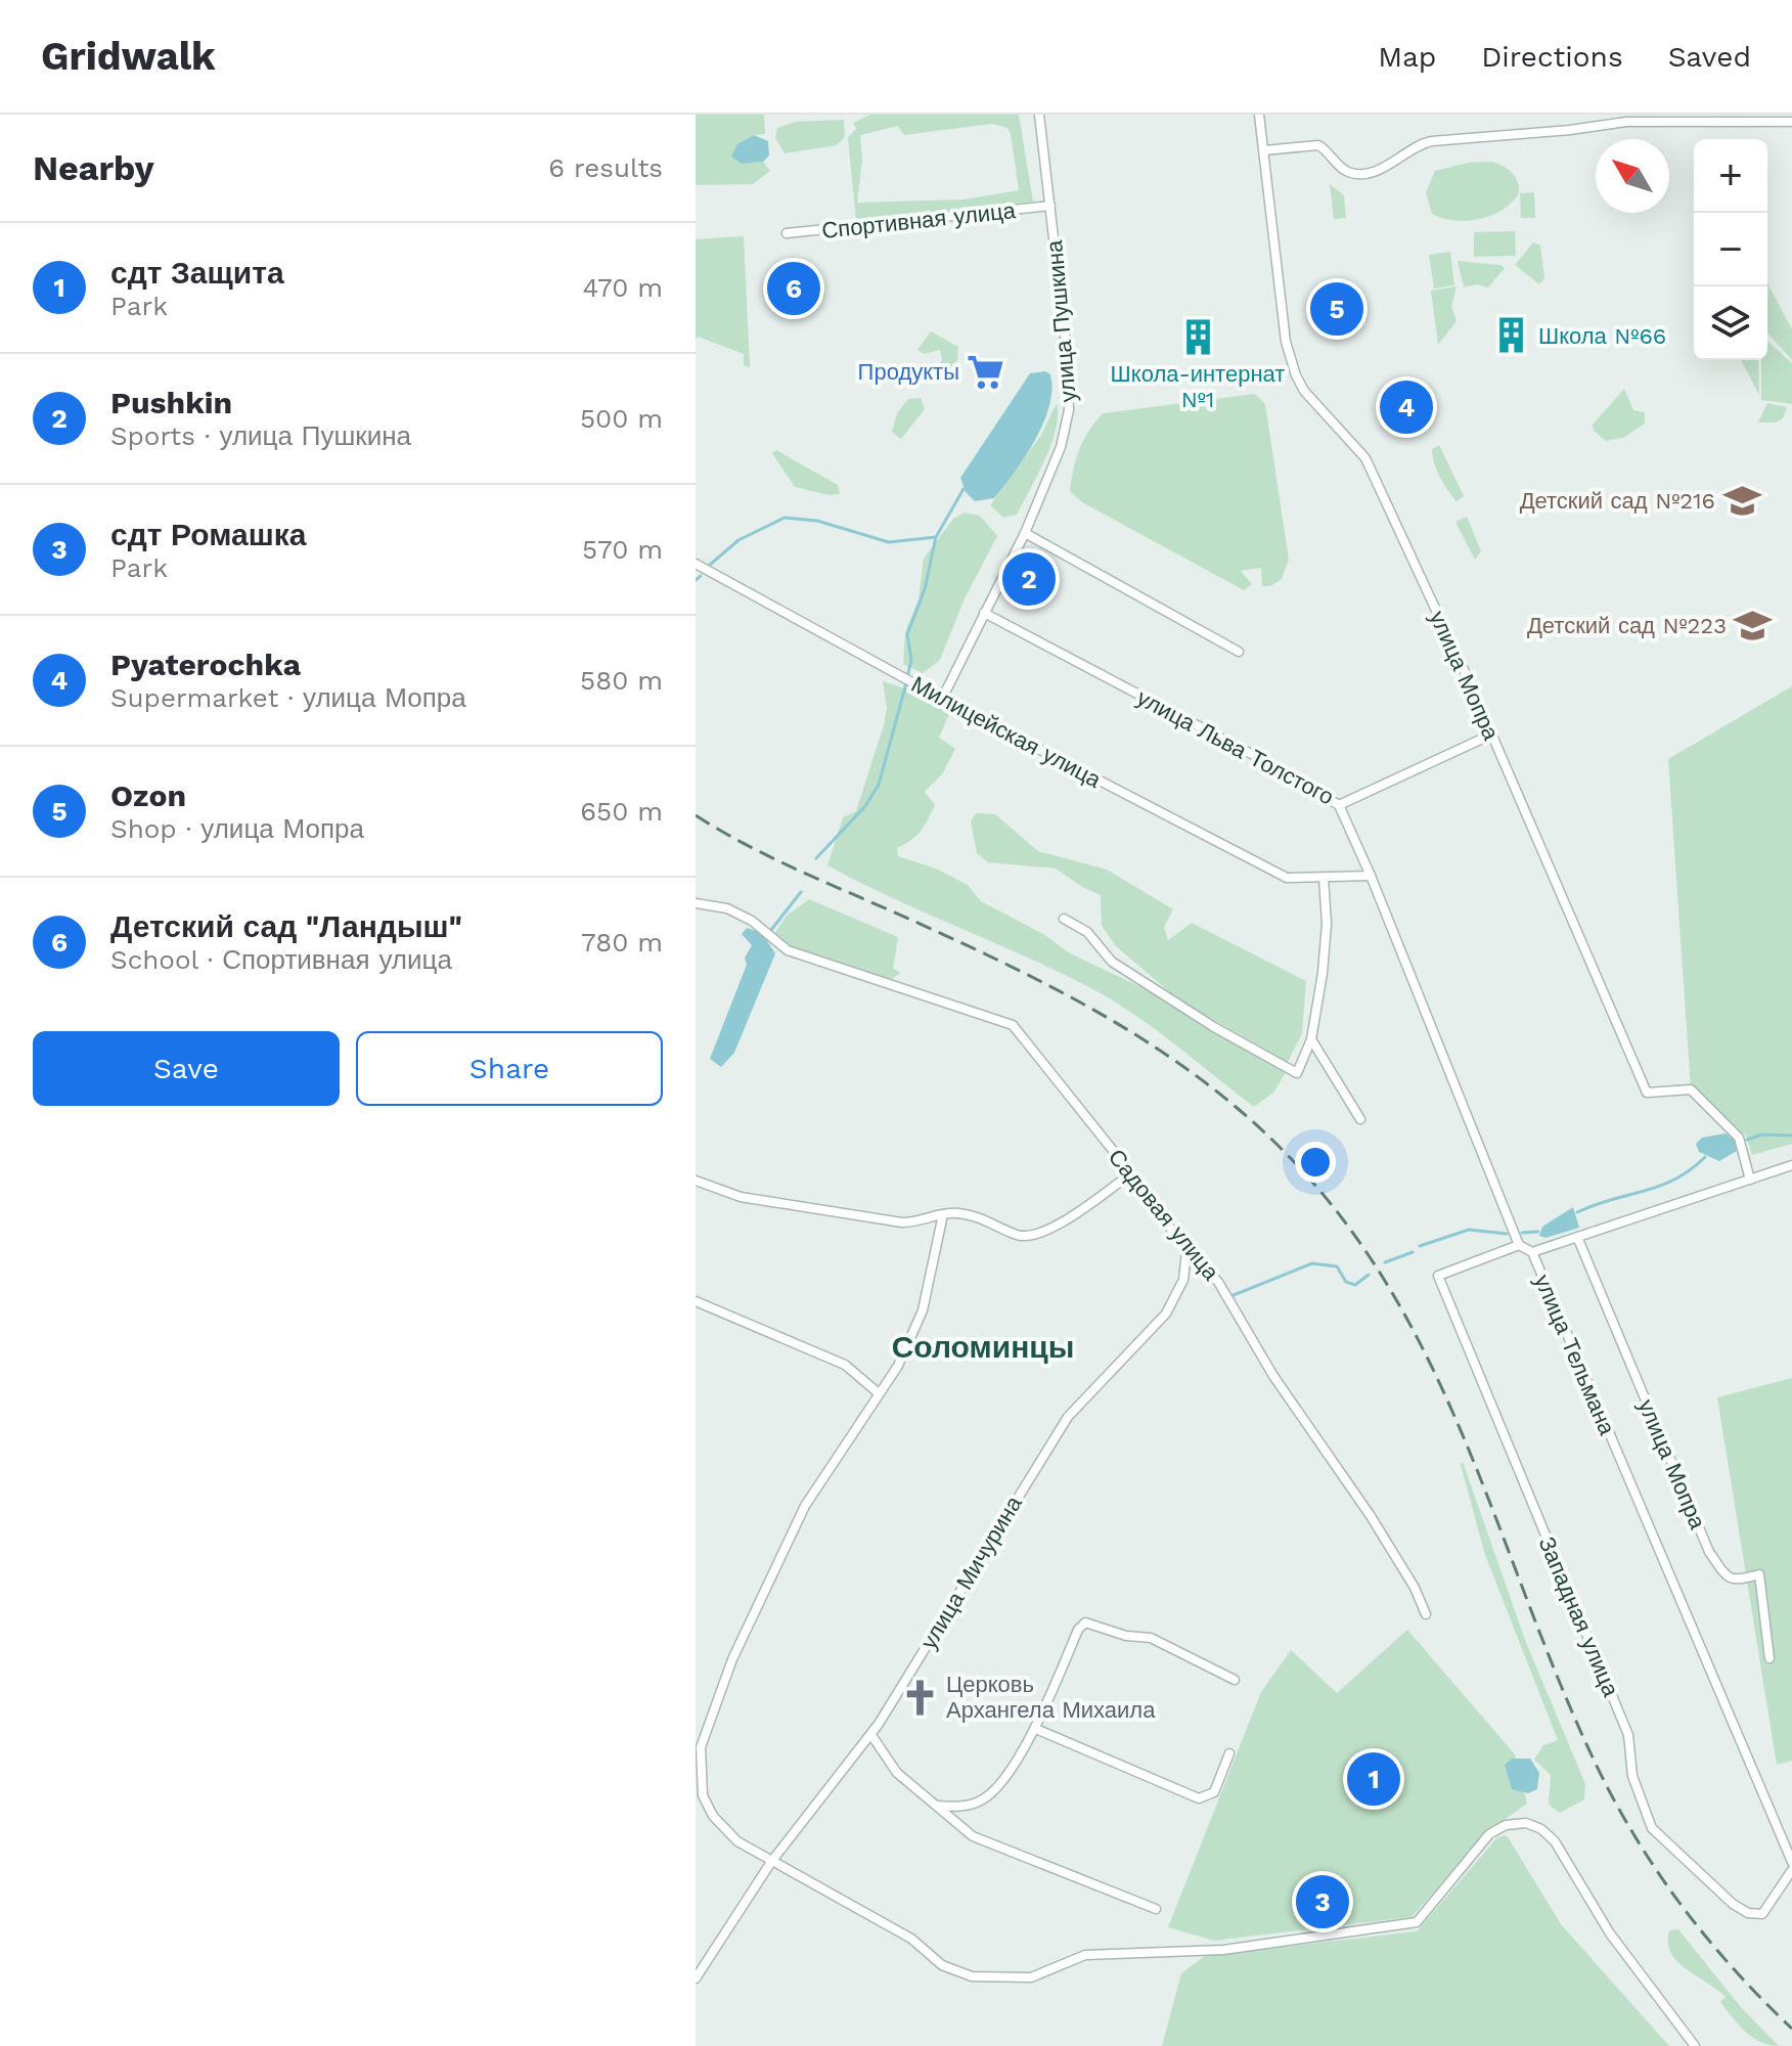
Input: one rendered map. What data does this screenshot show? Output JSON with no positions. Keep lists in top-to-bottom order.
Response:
{
  "streets": {
    "street": [
      "Спортивная улица",
      "улица Пушкина",
      "улица Мопра",
      "Милицейская улица",
      "улица Льва Толстого",
      "Садовая улица",
      "улица Тельмана",
      "улица Мичурина",
      "Западная улица"
    ]
  },
  "crossings": [
    ["Спортивная улица", "улица Пушкина"],
    ["улица Пушкина", "Милицейская улица"],
    ["улица Пушкина", "улица Льва Толстого"],
    ["улица Мопра", "улица Льва Толстого"],
    ["Садовая улица", "улица Мичурина"],
    ["улица Тельмана", "Западная улица"]
  ],
  "districts": ["Соломинцы"],
  "places": {
    "building": ["Школа №66", "Школа-интернат №1"],
    "supermarket": ["Продукты"],
    "school or university": ["Детский сад №216", "Детский сад №223"],
    "church": ["Церковь Архангела Михаила"]
  },
  "north": "top left",
  "page": {
    "header": "Gridwalk",
    "nav": ["Map", "Directions", "Saved"],
    "heading": ["Nearby", "6 results"],
    "map_buttons": ["+", "−"],
    "list": [
      {
        "mark": "1",
        "name": "сдт Защита",
        "note": "Park",
        "value": "470 m"
      },
      {
        "mark": "2",
        "name": "Pushkin",
        "note": "Sports · улица Пушкина",
        "value": "500 m"
      },
      {
        "mark": "3",
        "name": "сдт Ромашка",
        "note": "Park",
        "value": "570 m"
      },
      {
        "mark": "4",
        "name": "Pyaterochka",
        "note": "Supermarket · улица Мопра",
        "value": "580 m"
      },
      {
        "mark": "5",
        "name": "Ozon",
        "note": "Shop · улица Мопра",
        "value": "650 m"
      },
      {
        "mark": "6",
        "name": "Детский сад \"Ландыш\"",
        "note": "School · Спортивная улица",
        "value": "780 m"
      }
    ],
    "pins": [
      "6",
      "5",
      "4",
      "2",
      "1",
      "3"
    ],
    "buttons": ["Save", "Share"]
  }
}
